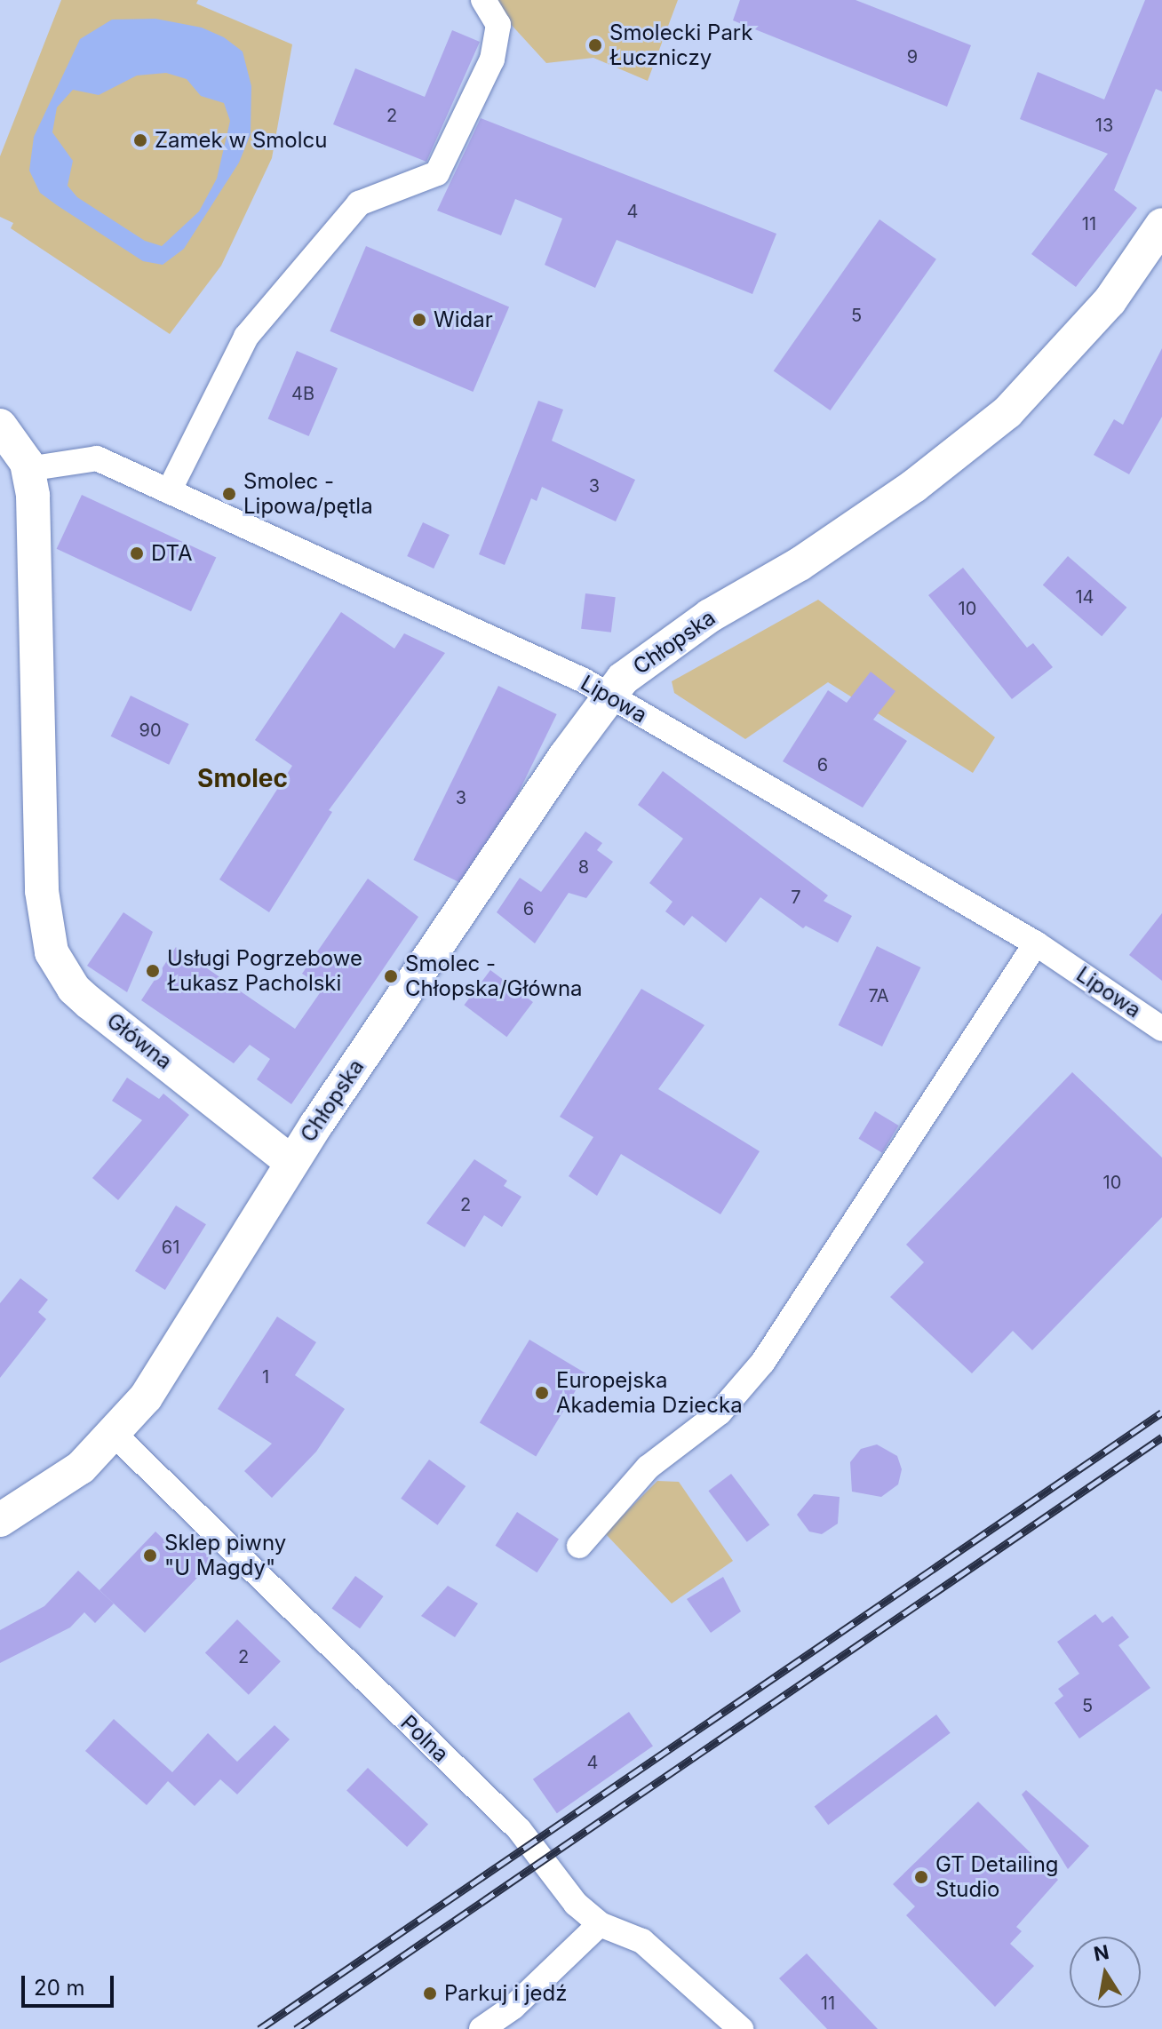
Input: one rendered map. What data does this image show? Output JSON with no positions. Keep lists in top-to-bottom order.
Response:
{
  "streets": {
    "street": [
      "Chłopska",
      "Lipowa",
      "Główna",
      "Polna"
    ]
  },
  "crossings": [
    ["Chłopska", "Lipowa"],
    ["Chłopska", "Główna"],
    ["Lipowa", "Główna"]
  ],
  "districts": ["Smolec"],
  "places": [
    "Smolecki Park Łuczniczy",
    "Zamek w Smolcu",
    "Widar",
    "Smolec - Lipowa/pętla",
    "DTA",
    "Usługi Pogrzebowe Łukasz Pacholski",
    "Smolec - Chłopska/Główna",
    "Europejska Akademia Dziecka",
    "Sklep piwny \"U Magdy\"",
    "GT Detailing Studio",
    "Parkuj i jedź"
  ],
  "house_numbers": [
    "9",
    "2",
    "13",
    "4",
    "11",
    "5",
    "4B",
    "3",
    "14",
    "10",
    "90",
    "6",
    "3",
    "8",
    "7",
    "6",
    "7A",
    "10",
    "2",
    "61",
    "1",
    "2",
    "5",
    "4",
    "11"
  ],
  "scale_bar": "20 m",
  "north": "top"
}
